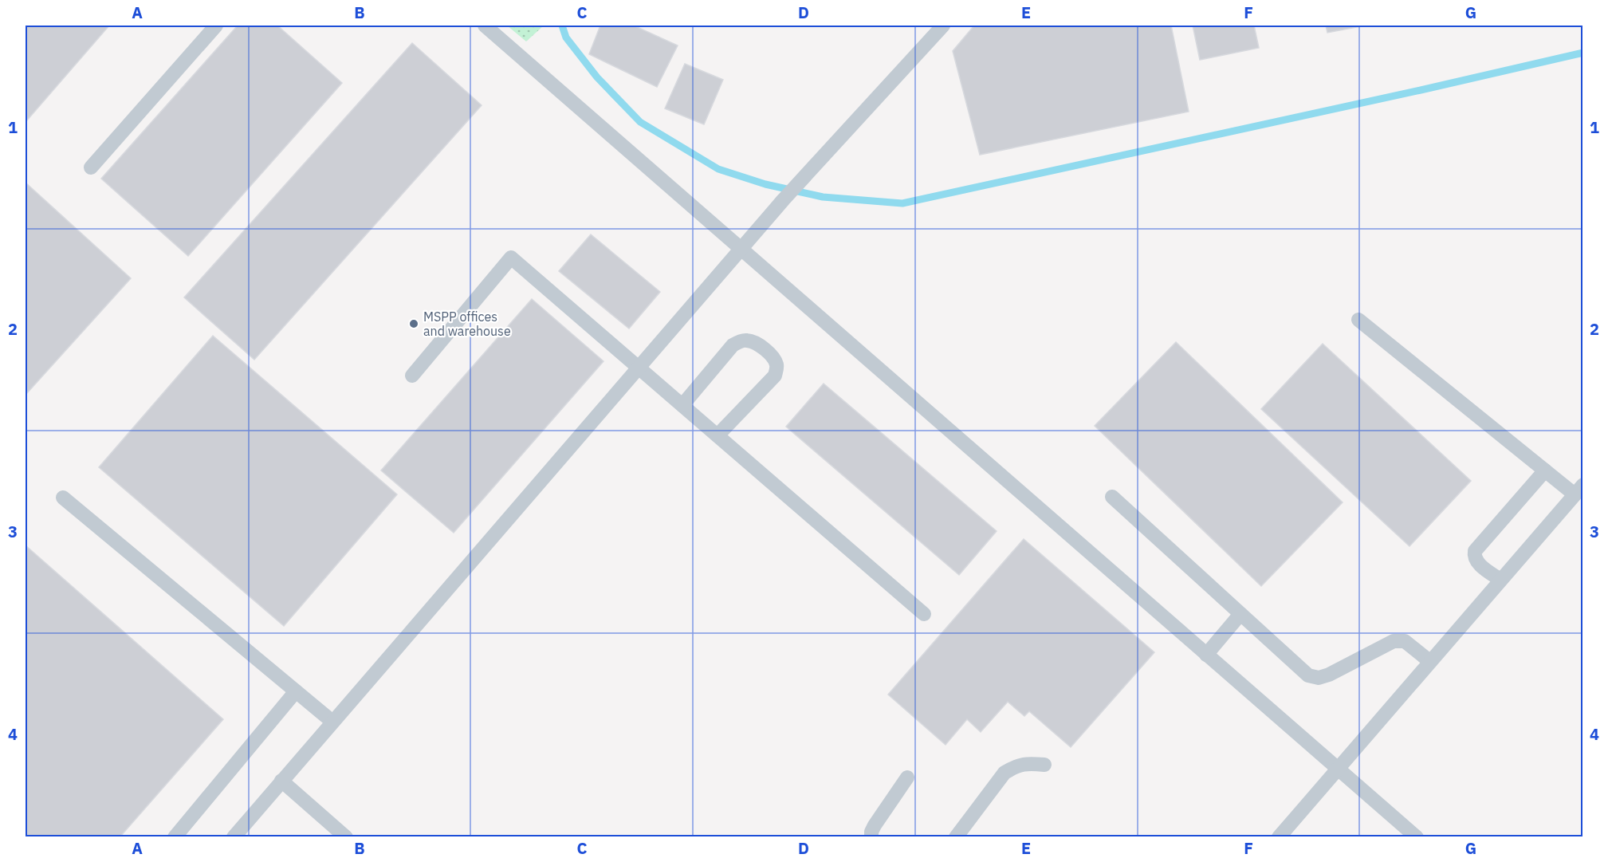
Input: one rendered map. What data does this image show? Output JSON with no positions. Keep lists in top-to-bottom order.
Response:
{
  "places": ["MSPP offices and warehouse"],
  "grid": {
    "columns": [
      "A",
      "B",
      "C",
      "D",
      "E",
      "F",
      "G"
    ],
    "rows": [
      "1",
      "2",
      "3",
      "4"
    ]
  }
}
